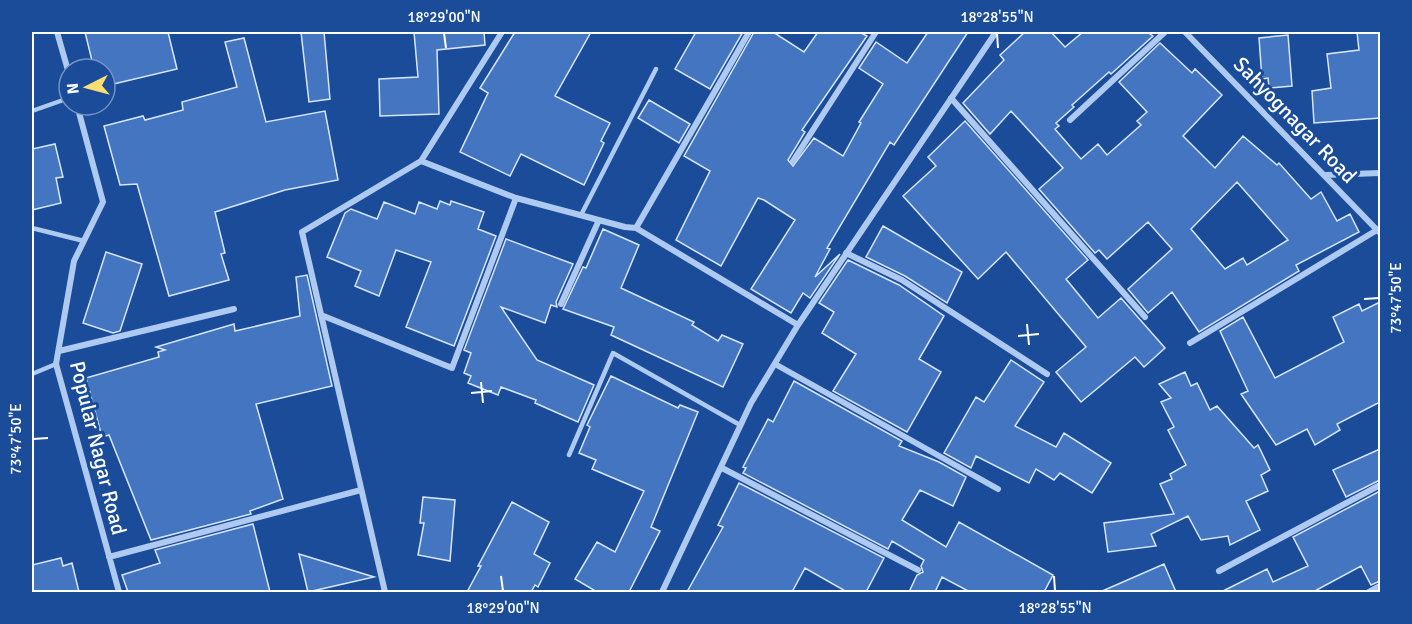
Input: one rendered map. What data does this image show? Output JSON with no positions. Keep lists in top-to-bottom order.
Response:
{
  "streets": {
    "street": ["Sahyognagar Road", "Popular Nagar Road"]
  },
  "north": "left",
  "coordinates": ["18°29'00\"N", "18°28'55\"N", "73°47'50\"E"]
}
